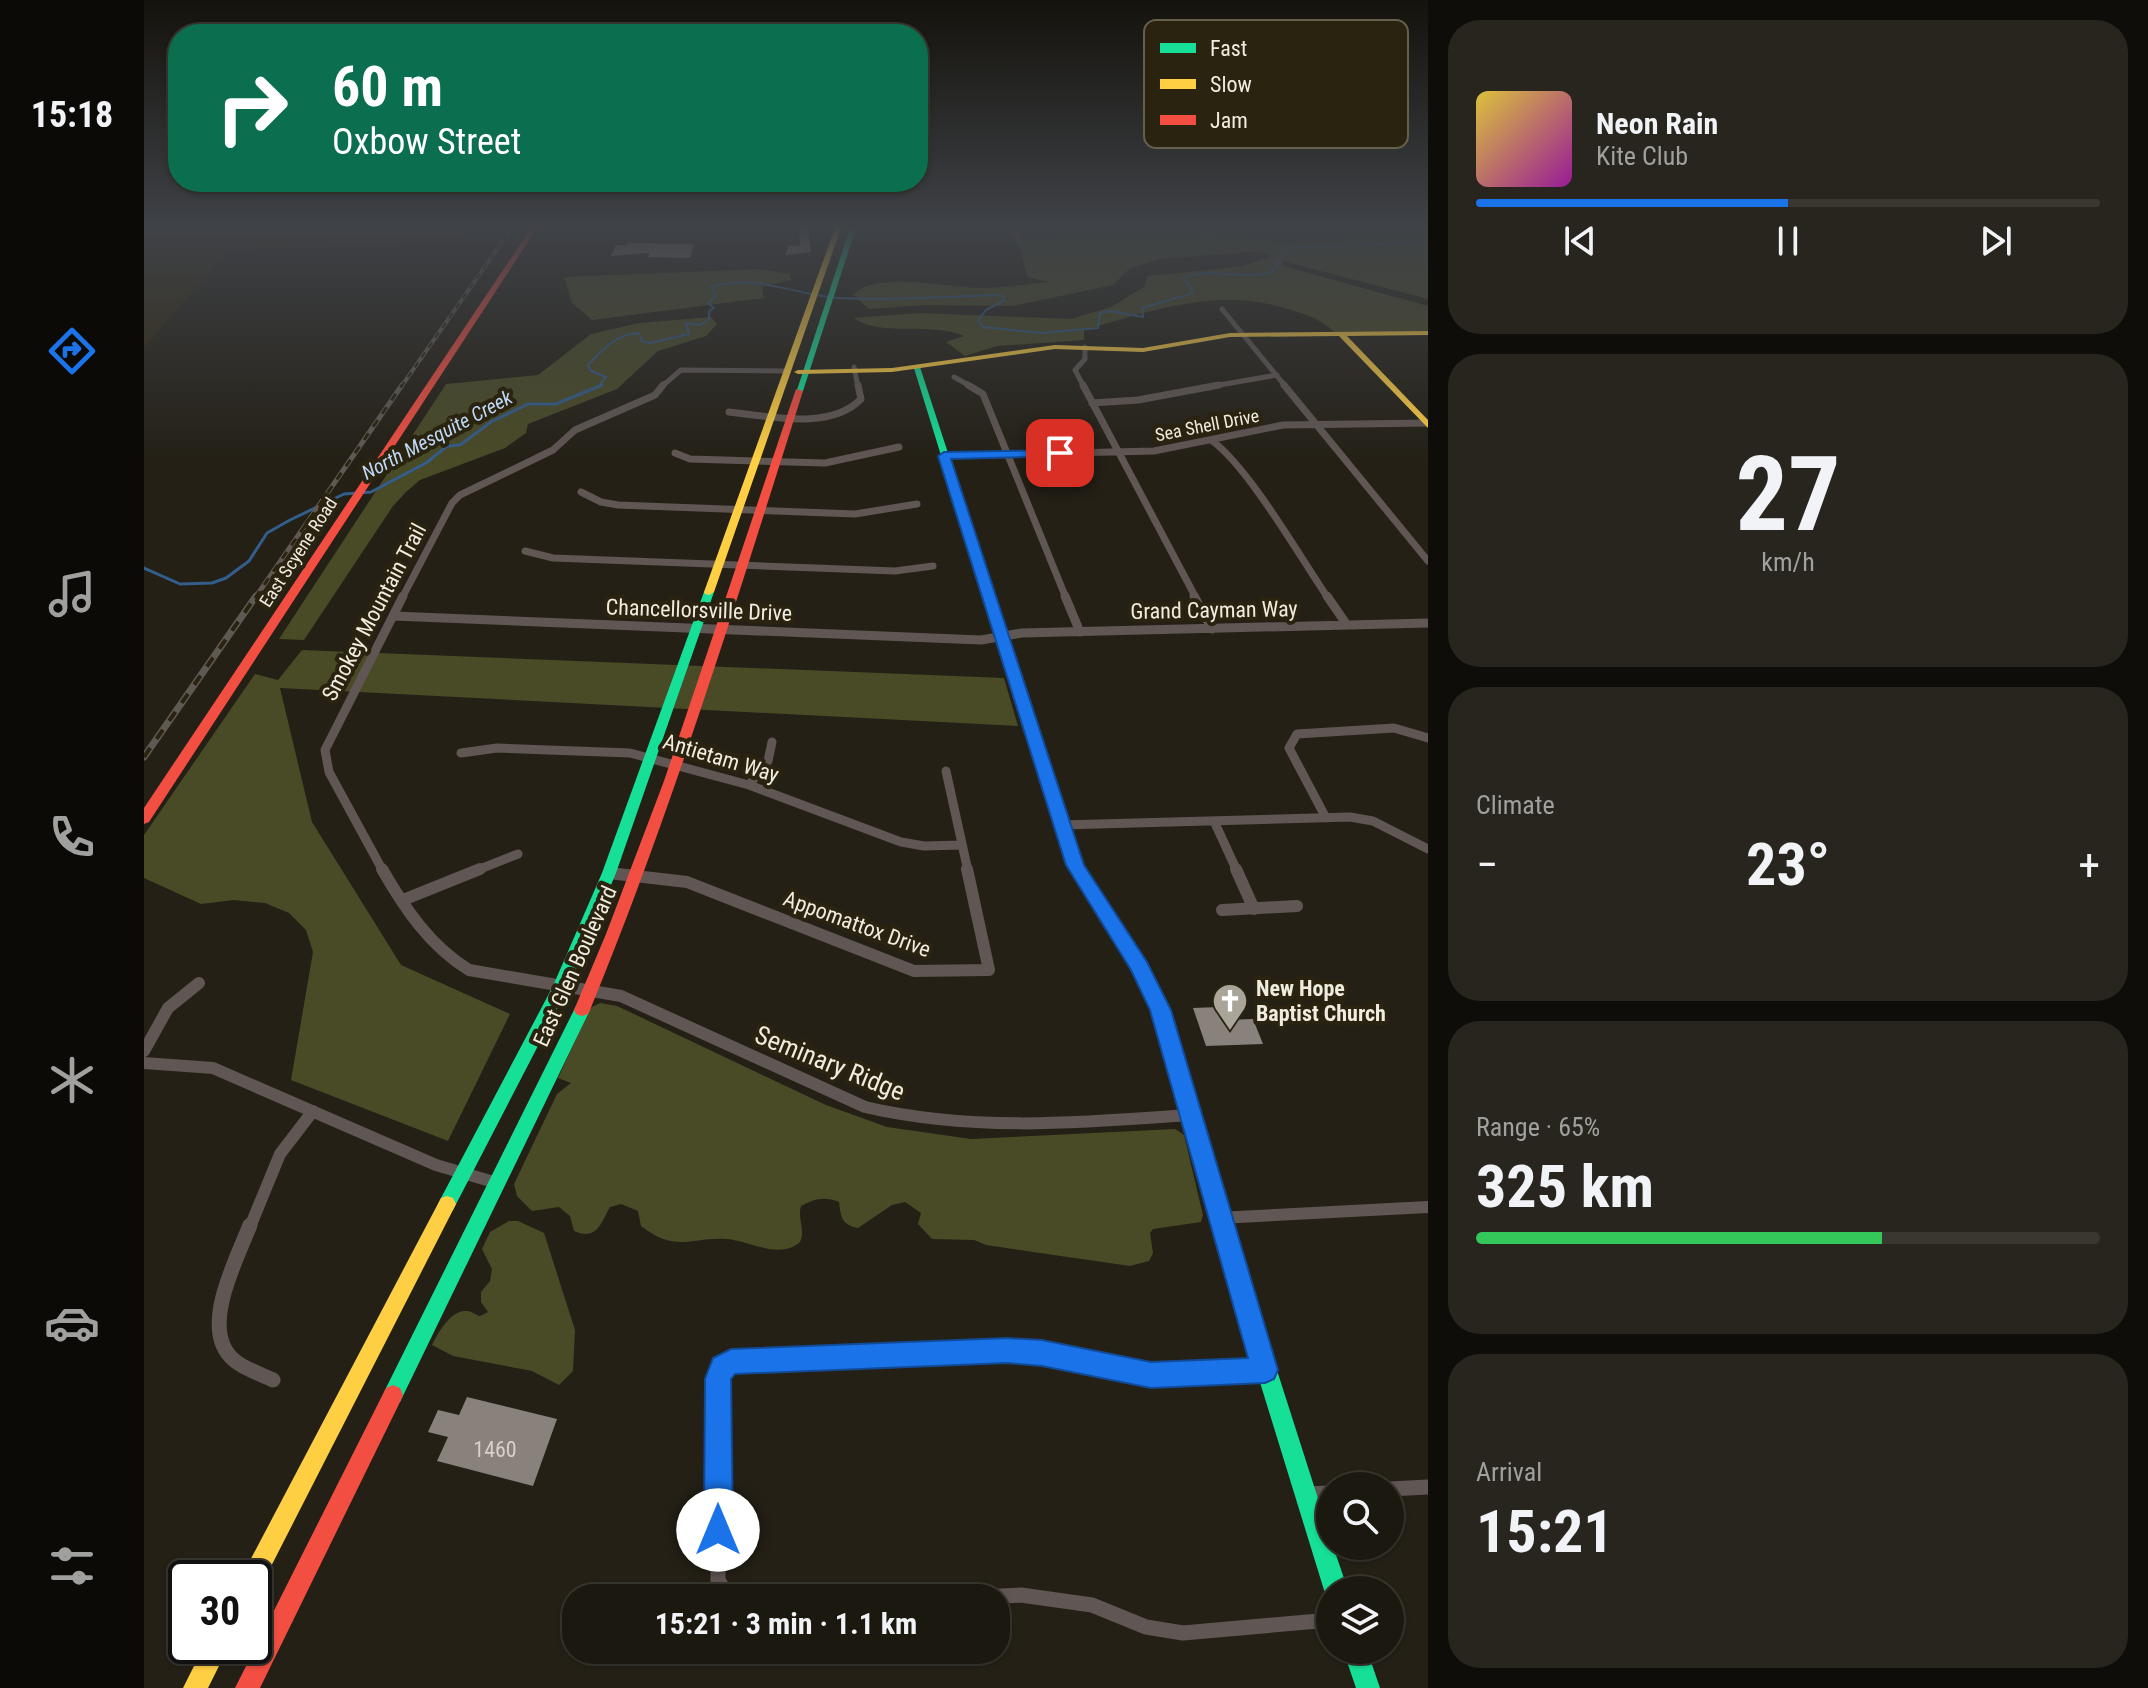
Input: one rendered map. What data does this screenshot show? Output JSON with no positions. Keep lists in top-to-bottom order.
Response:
{
  "streets": {
    "street": [
      "Sea Shell Drive",
      "East Scyene Road",
      "Chancellorsville Drive",
      "Grand Cayman Way",
      "Smokey Mountain Trail",
      "Antietam Way",
      "Appomattox Drive",
      "East Glen Boulevard",
      "Seminary Ridge"
    ]
  },
  "crossings": [
    ["Chancellorsville Drive", "Grand Cayman Way"],
    ["Chancellorsville Drive", "Smokey Mountain Trail"],
    ["Chancellorsville Drive", "East Glen Boulevard"],
    ["Smokey Mountain Trail", "East Glen Boulevard"],
    ["Smokey Mountain Trail", "Seminary Ridge"],
    ["Antietam Way", "Appomattox Drive"],
    ["Antietam Way", "East Glen Boulevard"],
    ["Appomattox Drive", "East Glen Boulevard"],
    ["East Glen Boulevard", "Seminary Ridge"]
  ],
  "water": ["North Mesquite Creek"],
  "places": {
    "church": ["New Hope Baptist Church"]
  },
  "house_numbers": ["1460"],
  "legend": ["Fast", "Slow", "Jam"],
  "page": {
    "tabs": "15:18",
    "turn": ["60 m", "Oxbow Street"],
    "song": ["Neon Rain", "Kite Club"],
    "tile": [
      ["27", "km/h"],
      "Climate",
      ["Range · 65%", "325 km"],
      ["Arrival", "15:21"]
    ],
    "heat": ["−", "23°", "+"],
    "limit": "30",
    "trip": "15:21 · 3 min · 1.1 km"
  }
}
